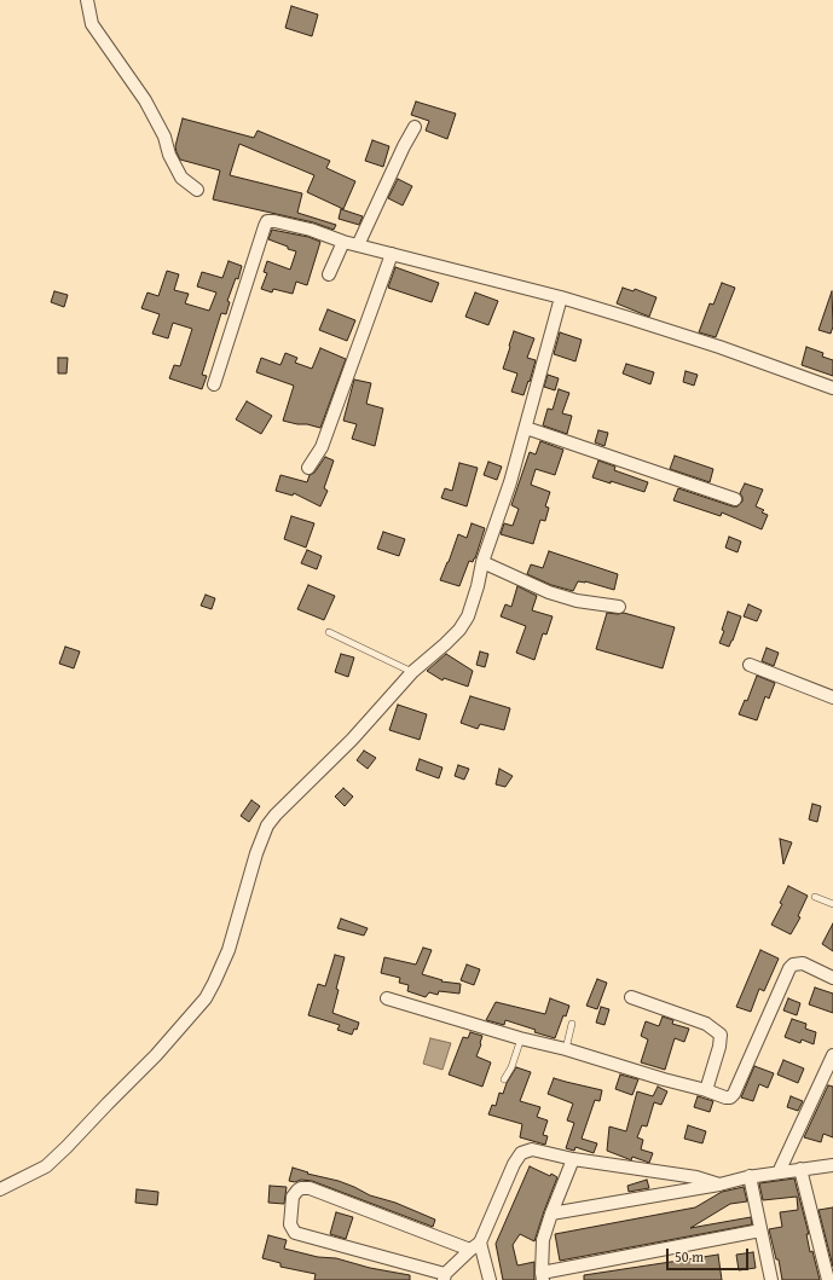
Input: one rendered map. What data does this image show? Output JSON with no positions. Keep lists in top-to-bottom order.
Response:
{
  "scale_bar": "50 m"
}
